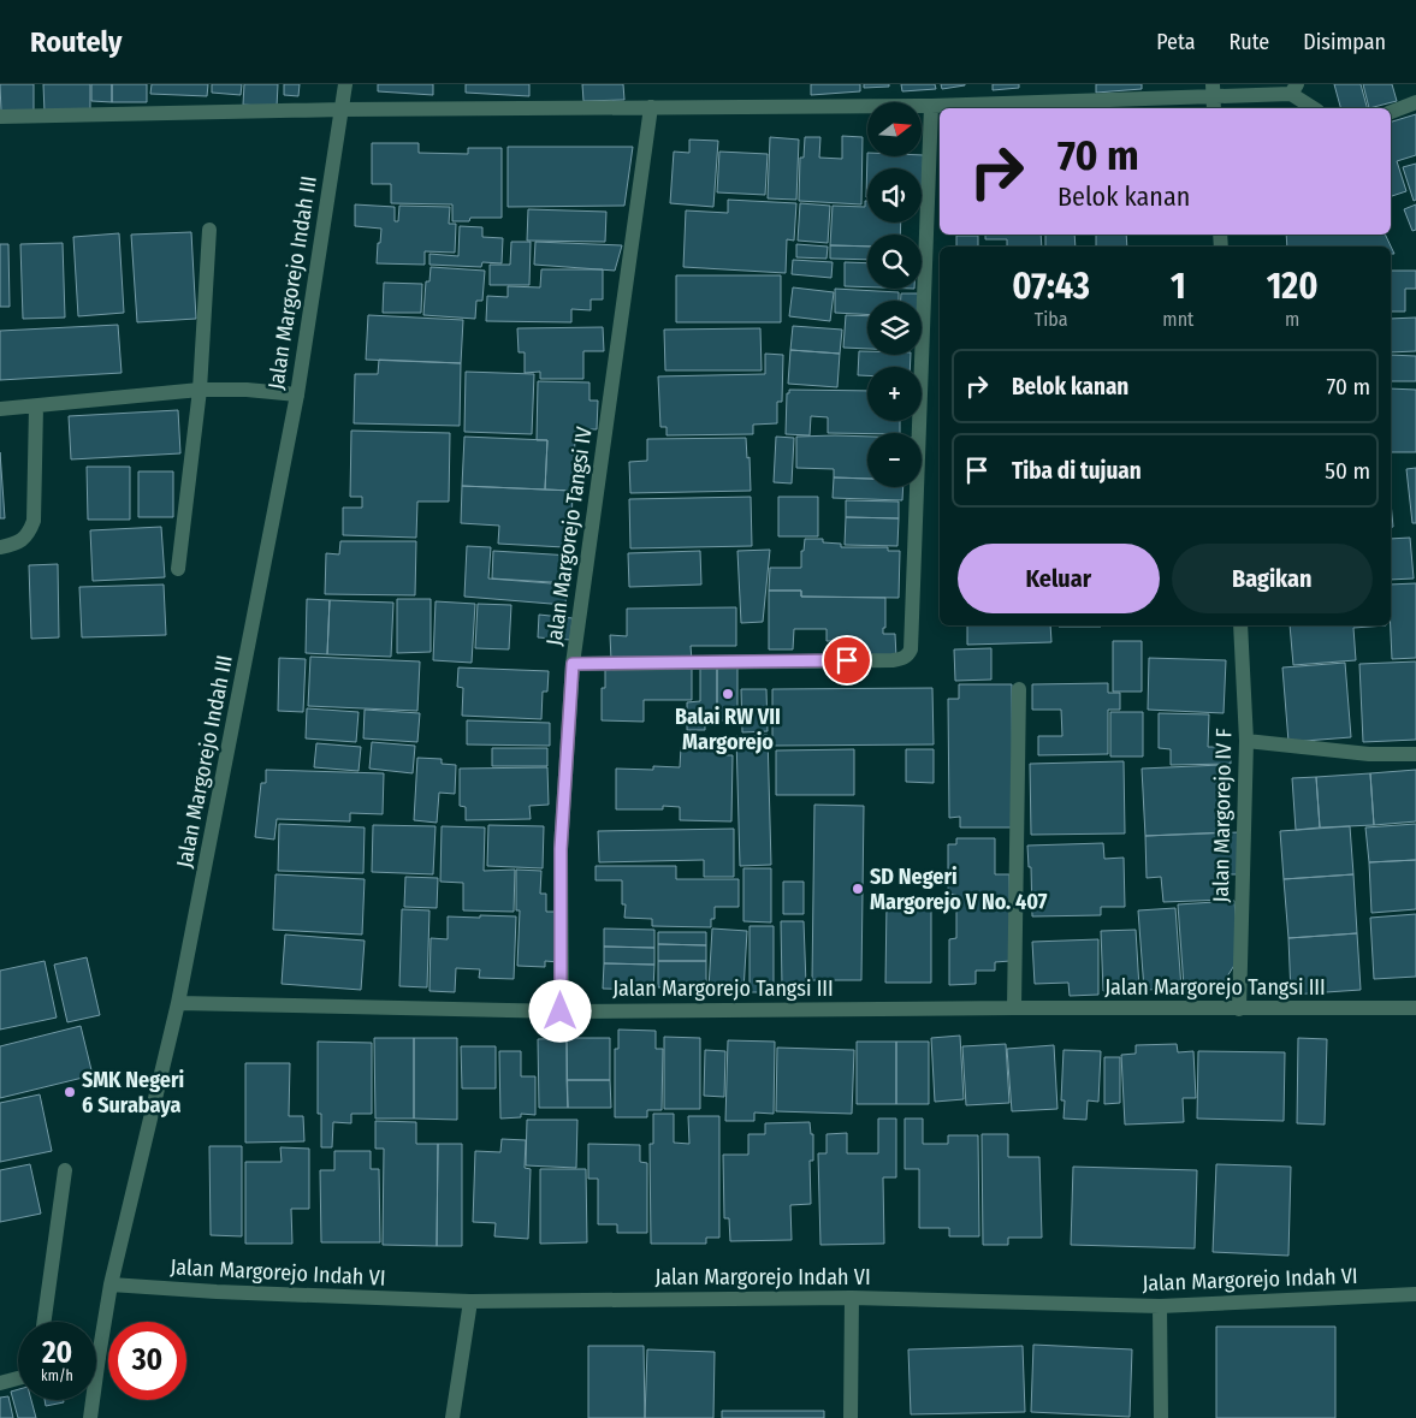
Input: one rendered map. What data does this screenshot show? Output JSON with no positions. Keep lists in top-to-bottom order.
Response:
{
  "streets": {
    "street": [
      "Jalan Margorejo Indah III",
      "Jalan Margorejo Tangsi IV",
      "Jalan Margorejo IV F",
      "Jalan Margorejo Tangsi III",
      "Jalan Margorejo Indah VI"
    ]
  },
  "crossings": [
    ["Jalan Margorejo Indah III", "Jalan Margorejo Tangsi III"],
    ["Jalan Margorejo Indah III", "Jalan Margorejo Indah VI"],
    ["Jalan Margorejo Tangsi IV", "Jalan Margorejo Tangsi III"],
    ["Jalan Margorejo IV F", "Jalan Margorejo Tangsi III"]
  ],
  "places": ["Balai RW VII Margorejo", "SD Negeri Margorejo V No. 407", "SMK Negeri 6 Surabaya"],
  "north": "right",
  "page": {
    "header": "Routely",
    "nav": ["Peta", "Rute", "Disimpan"],
    "map_buttons": ["+", "−"],
    "turn": ["70 m", "Belok kanan"],
    "eta": [
      "07:43",
      "Tiba",
      "1",
      "mnt",
      "120",
      "m"
    ],
    "list": [
      {
        "name": "Belok kanan",
        "value": "70 m"
      },
      {
        "name": "Tiba di tujuan",
        "value": "50 m"
      }
    ],
    "buttons": ["Keluar", "Bagikan"],
    "speed": "20 km/h",
    "limit": "30"
  }
}
